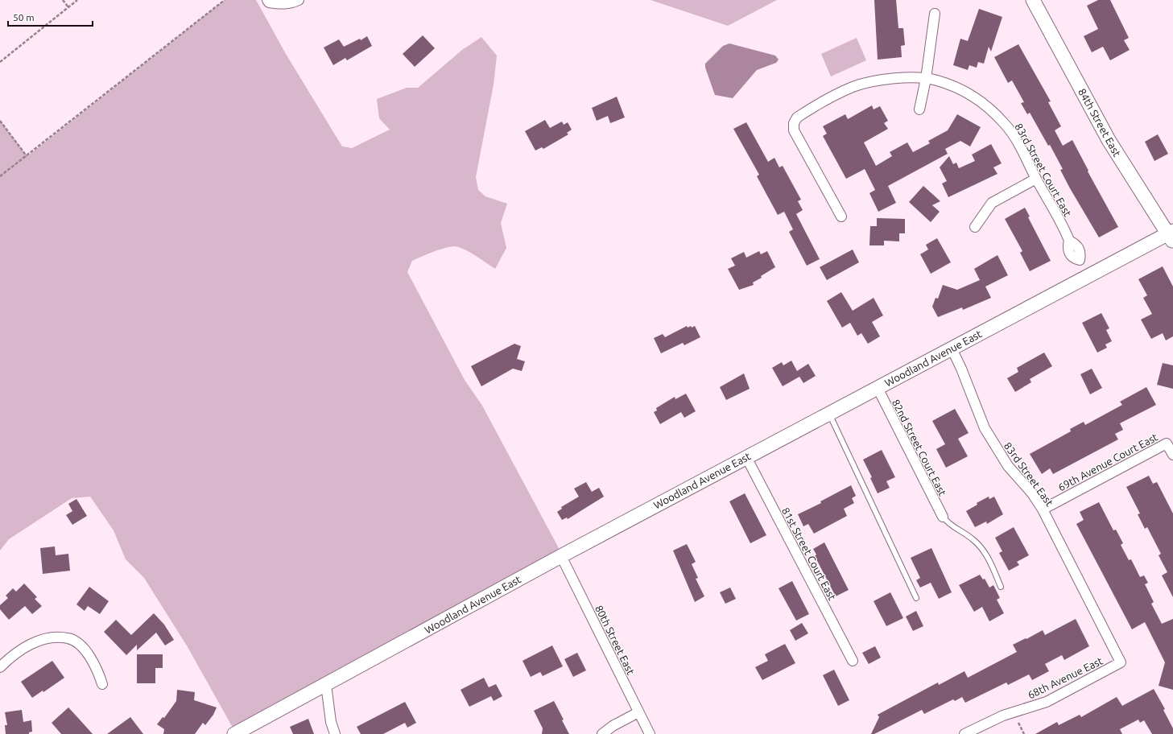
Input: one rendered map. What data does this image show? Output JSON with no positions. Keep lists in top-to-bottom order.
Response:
{
  "streets": {
    "street": [
      "84th Street East",
      "83rd Street Court East",
      "Woodland Avenue East",
      "82nd Street Court East",
      "69th Avenue Court East",
      "83rd Street East",
      "81st Street Court East",
      "80th Street East",
      "68th Avenue East"
    ]
  },
  "crossings": [
    ["84th Street East", "Woodland Avenue East"],
    ["83rd Street Court East", "Woodland Avenue East"],
    ["Woodland Avenue East", "82nd Street Court East"],
    ["Woodland Avenue East", "83rd Street East"],
    ["Woodland Avenue East", "81st Street Court East"],
    ["Woodland Avenue East", "80th Street East"],
    ["69th Avenue Court East", "83rd Street East"],
    ["83rd Street East", "68th Avenue East"]
  ],
  "scale_bar": "50 m"
}
